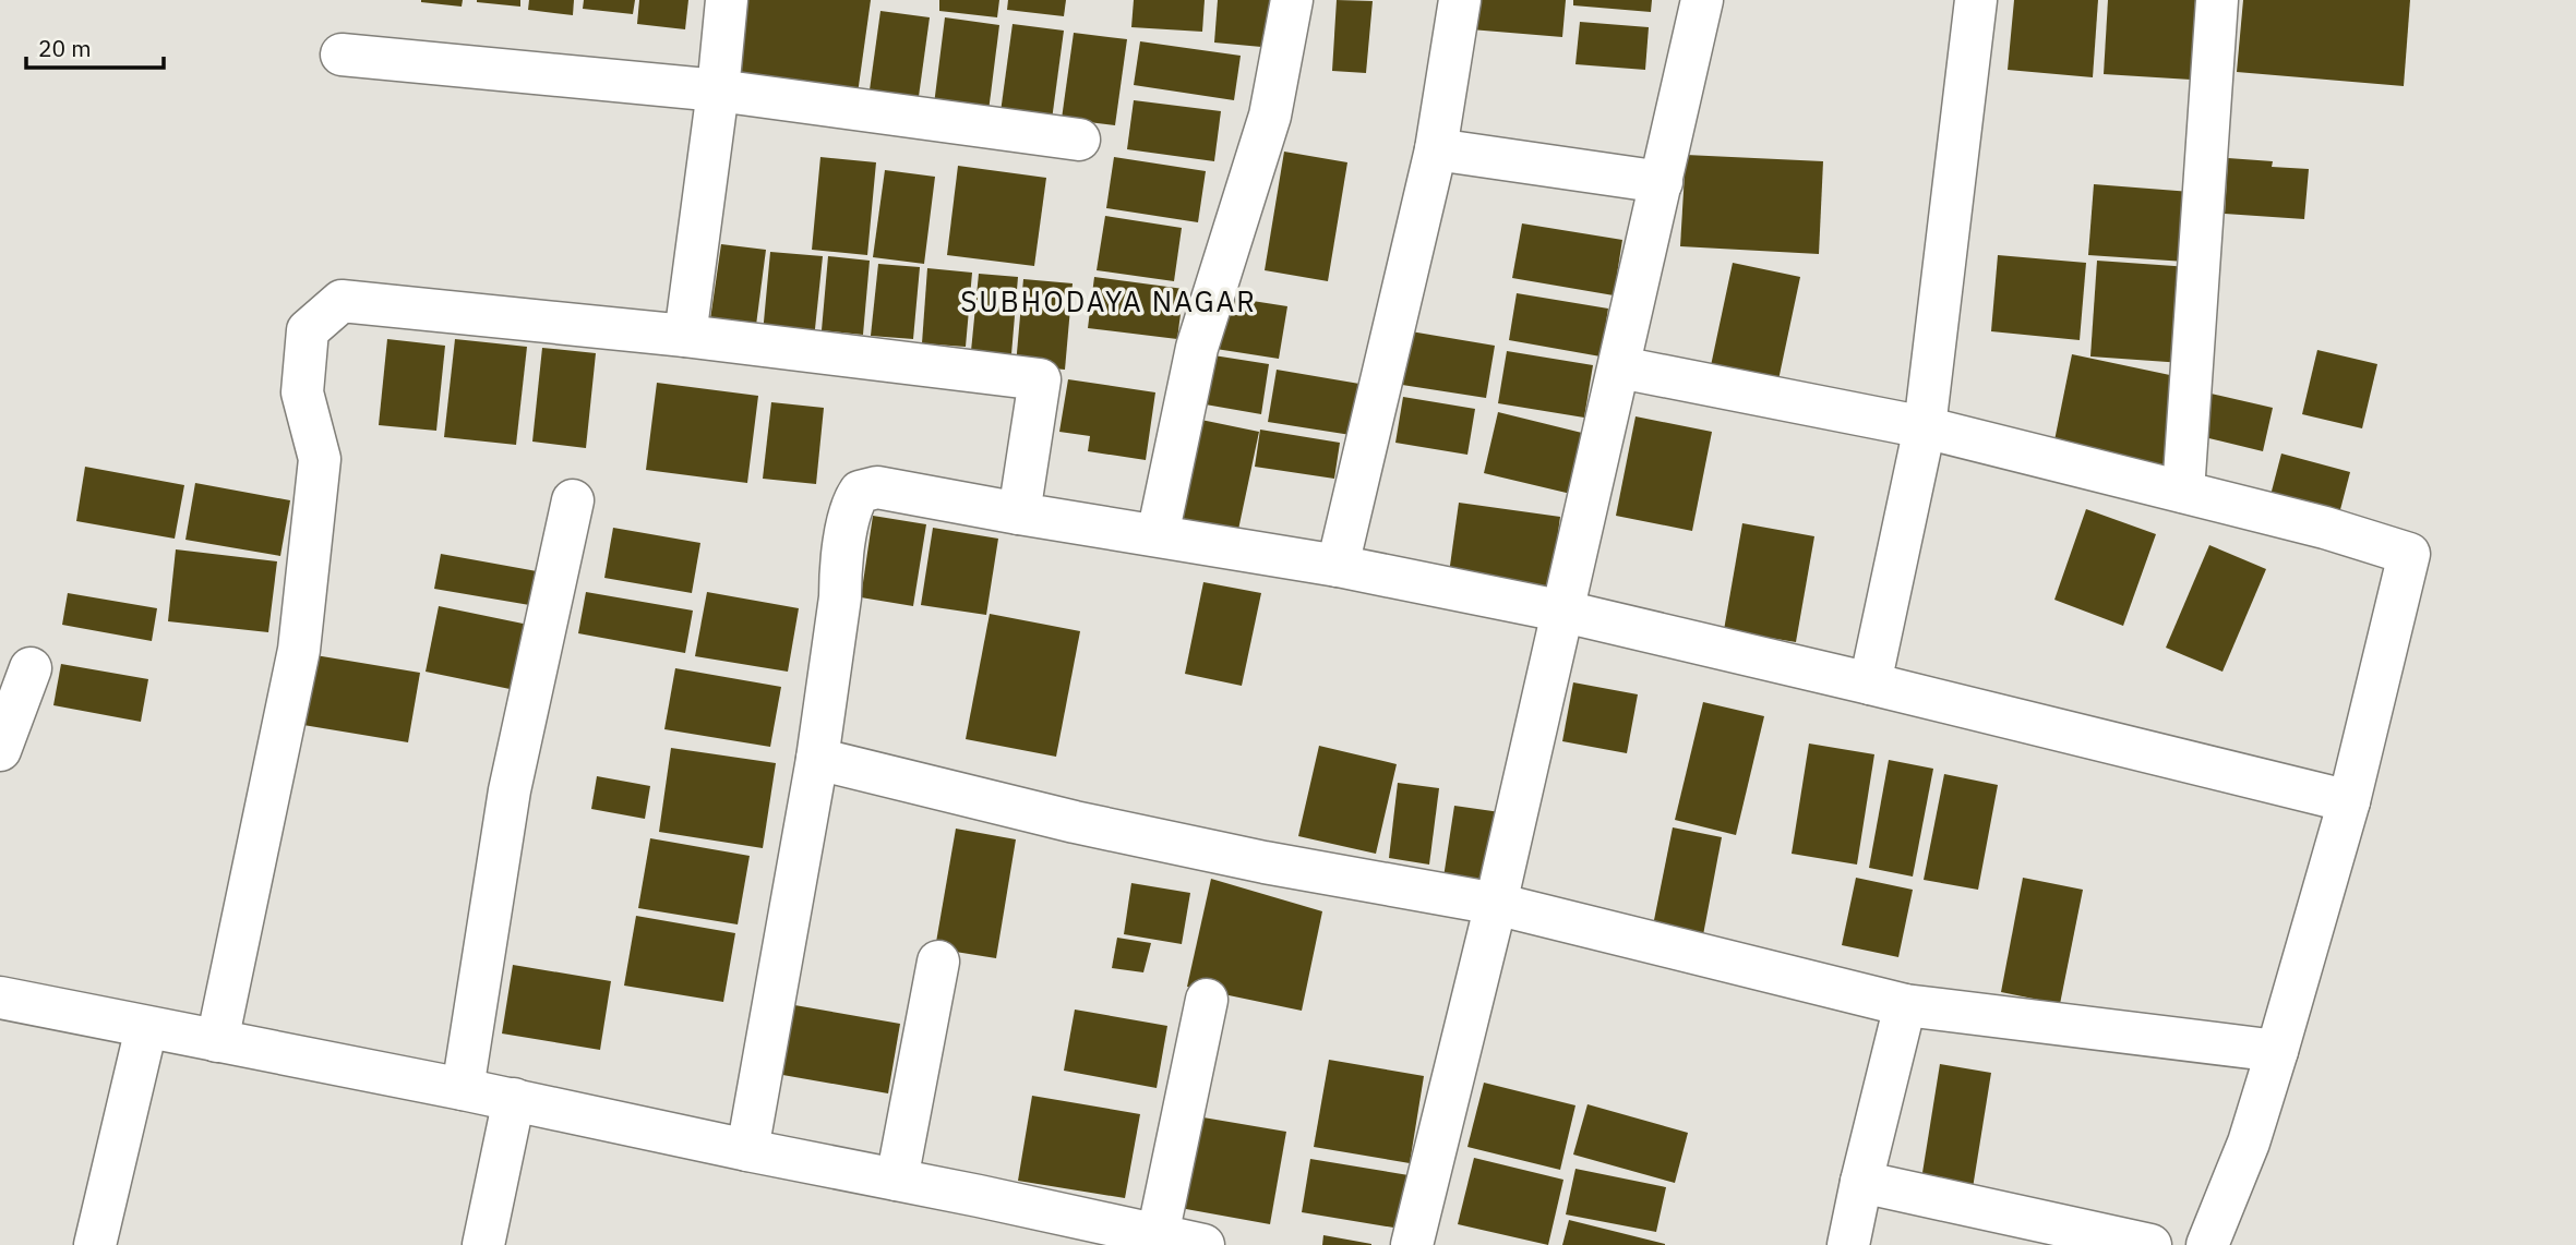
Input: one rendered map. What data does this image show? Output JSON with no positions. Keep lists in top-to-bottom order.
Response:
{
  "districts": ["SUBHODAYA NAGAR"],
  "scale_bar": "20 m"
}
